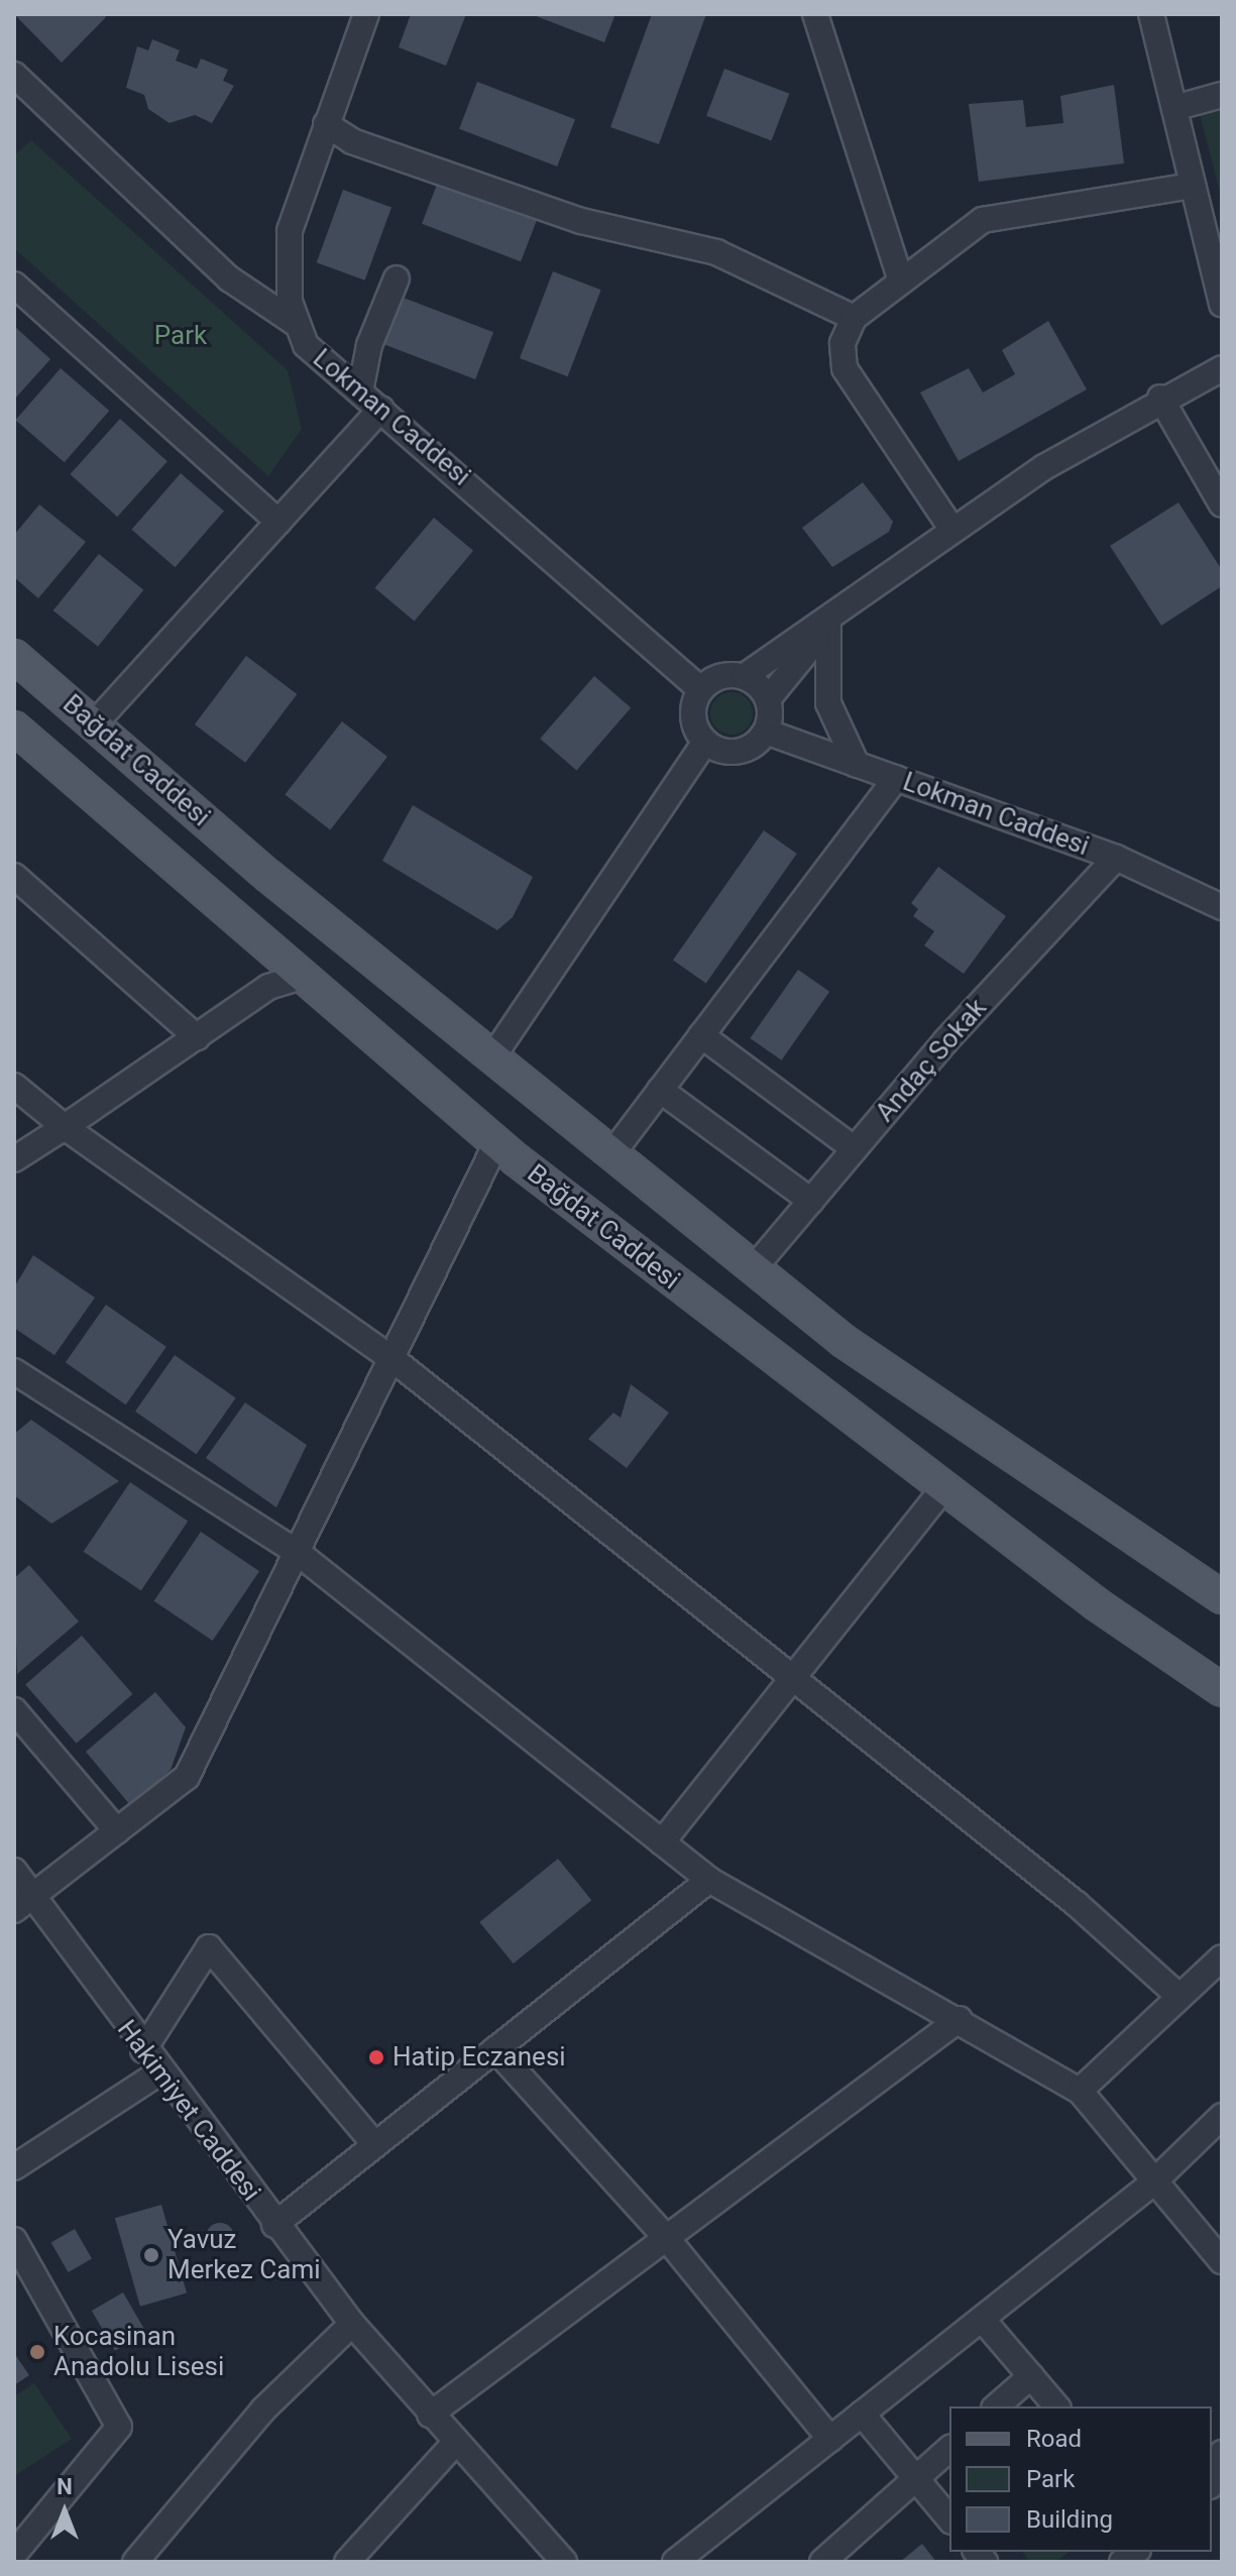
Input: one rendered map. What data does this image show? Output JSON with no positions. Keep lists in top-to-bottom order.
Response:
{
  "streets": {
    "main road": ["Bağdat Caddesi"],
    "street": ["Lokman Caddesi", "Andaç Sokak", "Hakimiyet Caddesi"]
  },
  "crossings": [
    ["Lokman Caddesi", "Andaç Sokak"],
    ["Bağdat Caddesi", "Andaç Sokak"]
  ],
  "parks": ["Park"],
  "places": ["Hatip Eczanesi", "Yavuz Merkez Cami", "Kocasinan Anadolu Lisesi"],
  "legend": ["Road", "Park", "Building"],
  "north": "top"
}
